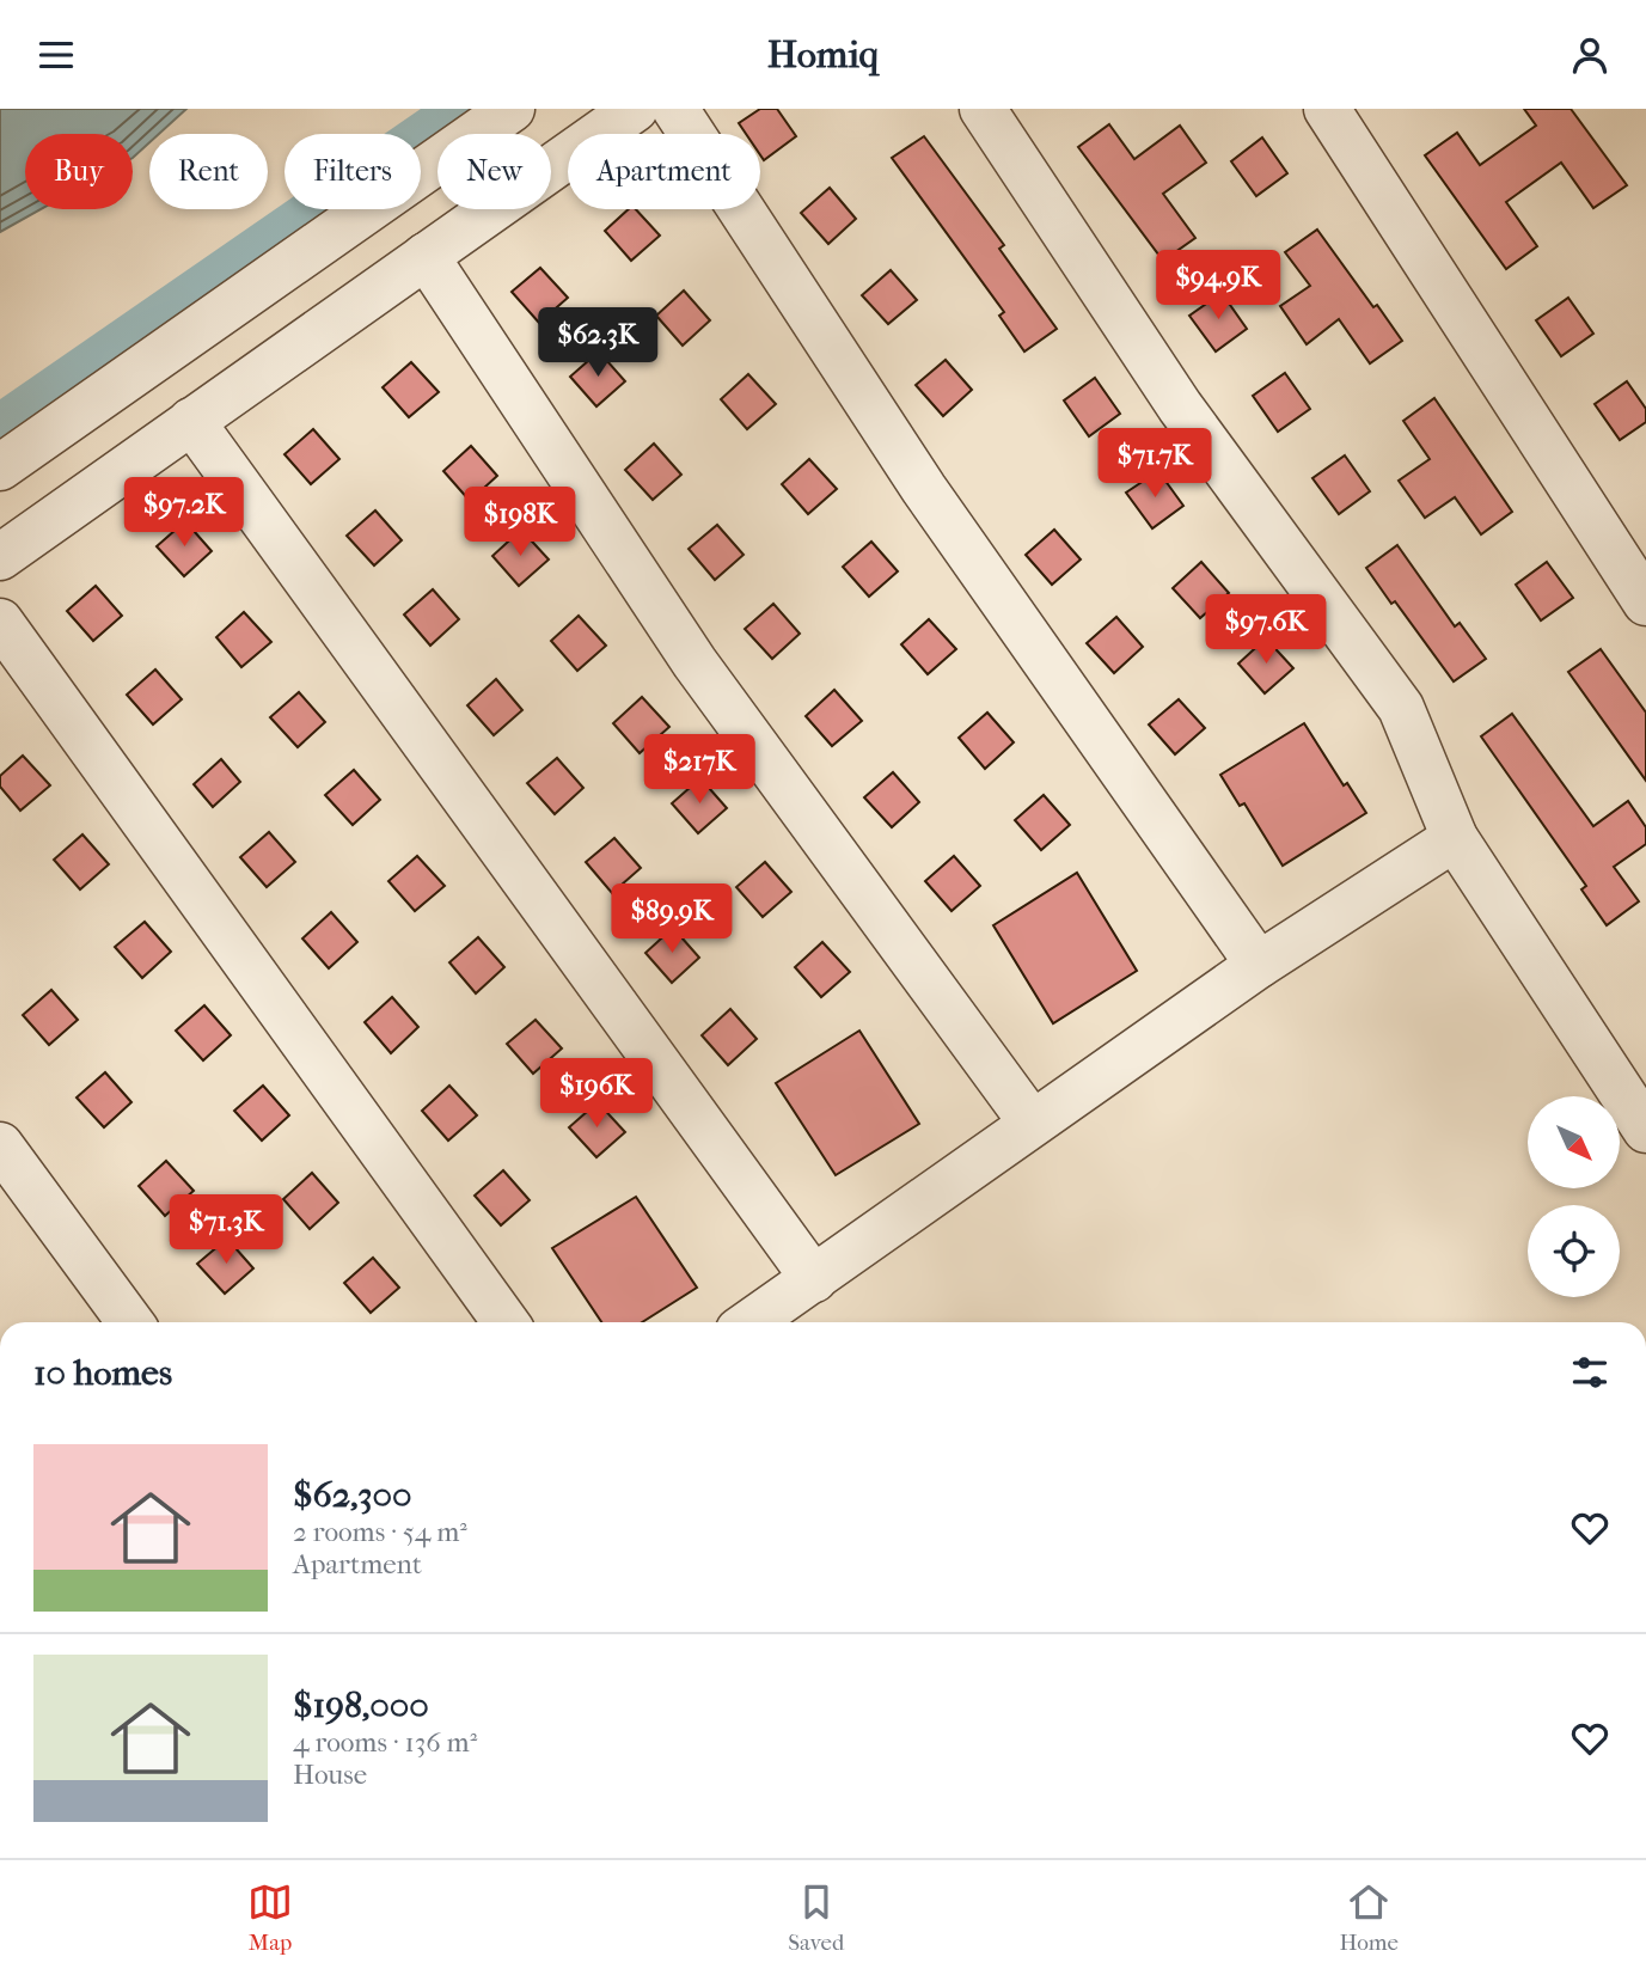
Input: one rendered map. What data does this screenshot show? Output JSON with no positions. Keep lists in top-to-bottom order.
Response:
{
  "north": "bottom right",
  "page": {
    "header": "Homiq",
    "chip": [
      "Buy",
      "Rent",
      "Filters",
      "New",
      "Apartment"
    ],
    "price": [
      "$94.9K",
      "$62.3K",
      "$71.7K",
      "$97.2K",
      "$198K",
      "$97.6K",
      "$217K",
      "$89.9K",
      "$196K",
      "$71.3K"
    ],
    "heading": "10 homes",
    "list": [
      {
        "name": "$62,300",
        "note": "2 rooms · 54 m² · Apartment"
      },
      {
        "name": "$198,000",
        "note": "4 rooms · 136 m² · House"
      }
    ],
    "tabs": ["Map", "Saved", "Home"]
  }
}
